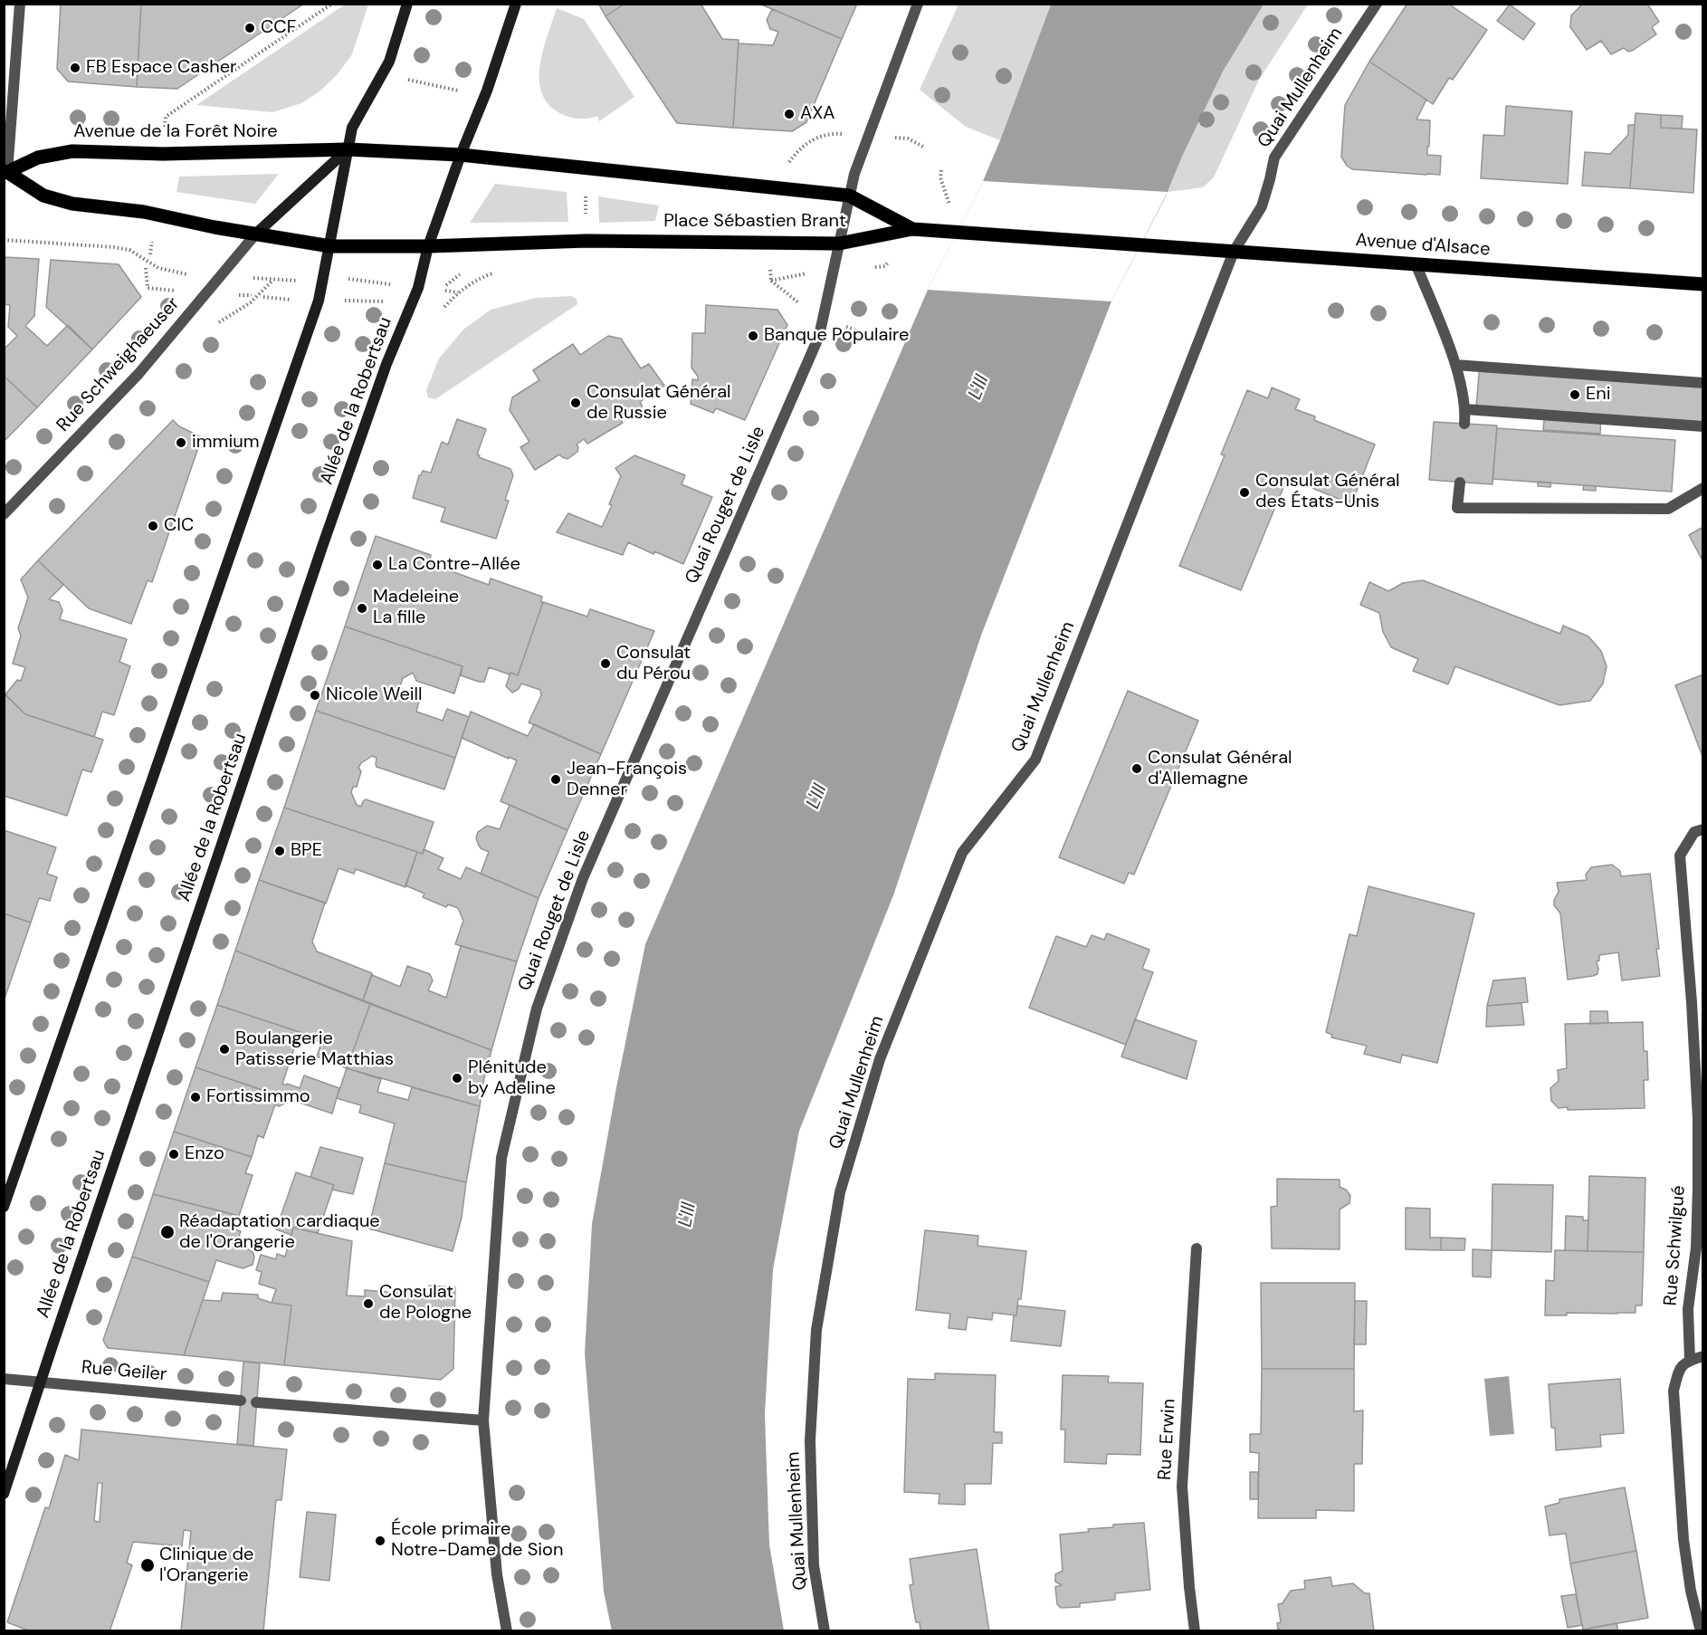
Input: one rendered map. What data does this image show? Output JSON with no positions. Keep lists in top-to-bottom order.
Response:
{
  "streets": {
    "main road": [
      "Avenue de la Forêt Noire",
      "Place Sébastien Brant",
      "Avenue d'Alsace",
      "Allée de la Robertsau"
    ],
    "street": [
      "Quai Mullenheim",
      "Rue Schweighaeuser",
      "Quai Rouget de Lisle",
      "Rue Schwilgué",
      "Rue Geiler",
      "Rue Erwin"
    ]
  },
  "crossings": [
    ["Quai Mullenheim", "Avenue d'Alsace"],
    ["Avenue de la Forêt Noire", "Place Sébastien Brant"],
    ["Place Sébastien Brant", "Avenue d'Alsace"],
    ["Place Sébastien Brant", "Allée de la Robertsau"],
    ["Place Sébastien Brant", "Quai Rouget de Lisle"],
    ["Allée de la Robertsau", "Rue Geiler"]
  ],
  "water": ["L'Ill"],
  "places": [
    "CCF",
    "FB Espace Casher",
    "AXA",
    "Banque Populaire",
    "Eni",
    "Consulat Général de Russie",
    "immium",
    "Consulat Général des États-Unis",
    "CIC",
    "La Contre-Allée",
    "Madeleine La fille",
    "Consulat du Pérou",
    "Nicole Weill",
    "Consulat Général d'Allemagne",
    "Jean-François Denner",
    "BPE",
    "Boulangerie Patisserie Matthias",
    "Plénitude by Adeline",
    "Fortissimmo",
    "Enzo",
    "Réadaptation cardiaque de l'Orangerie",
    "Consulat de Pologne",
    "École primaire Notre-Dame de Sion",
    "Clinique de l'Orangerie"
  ]
}
